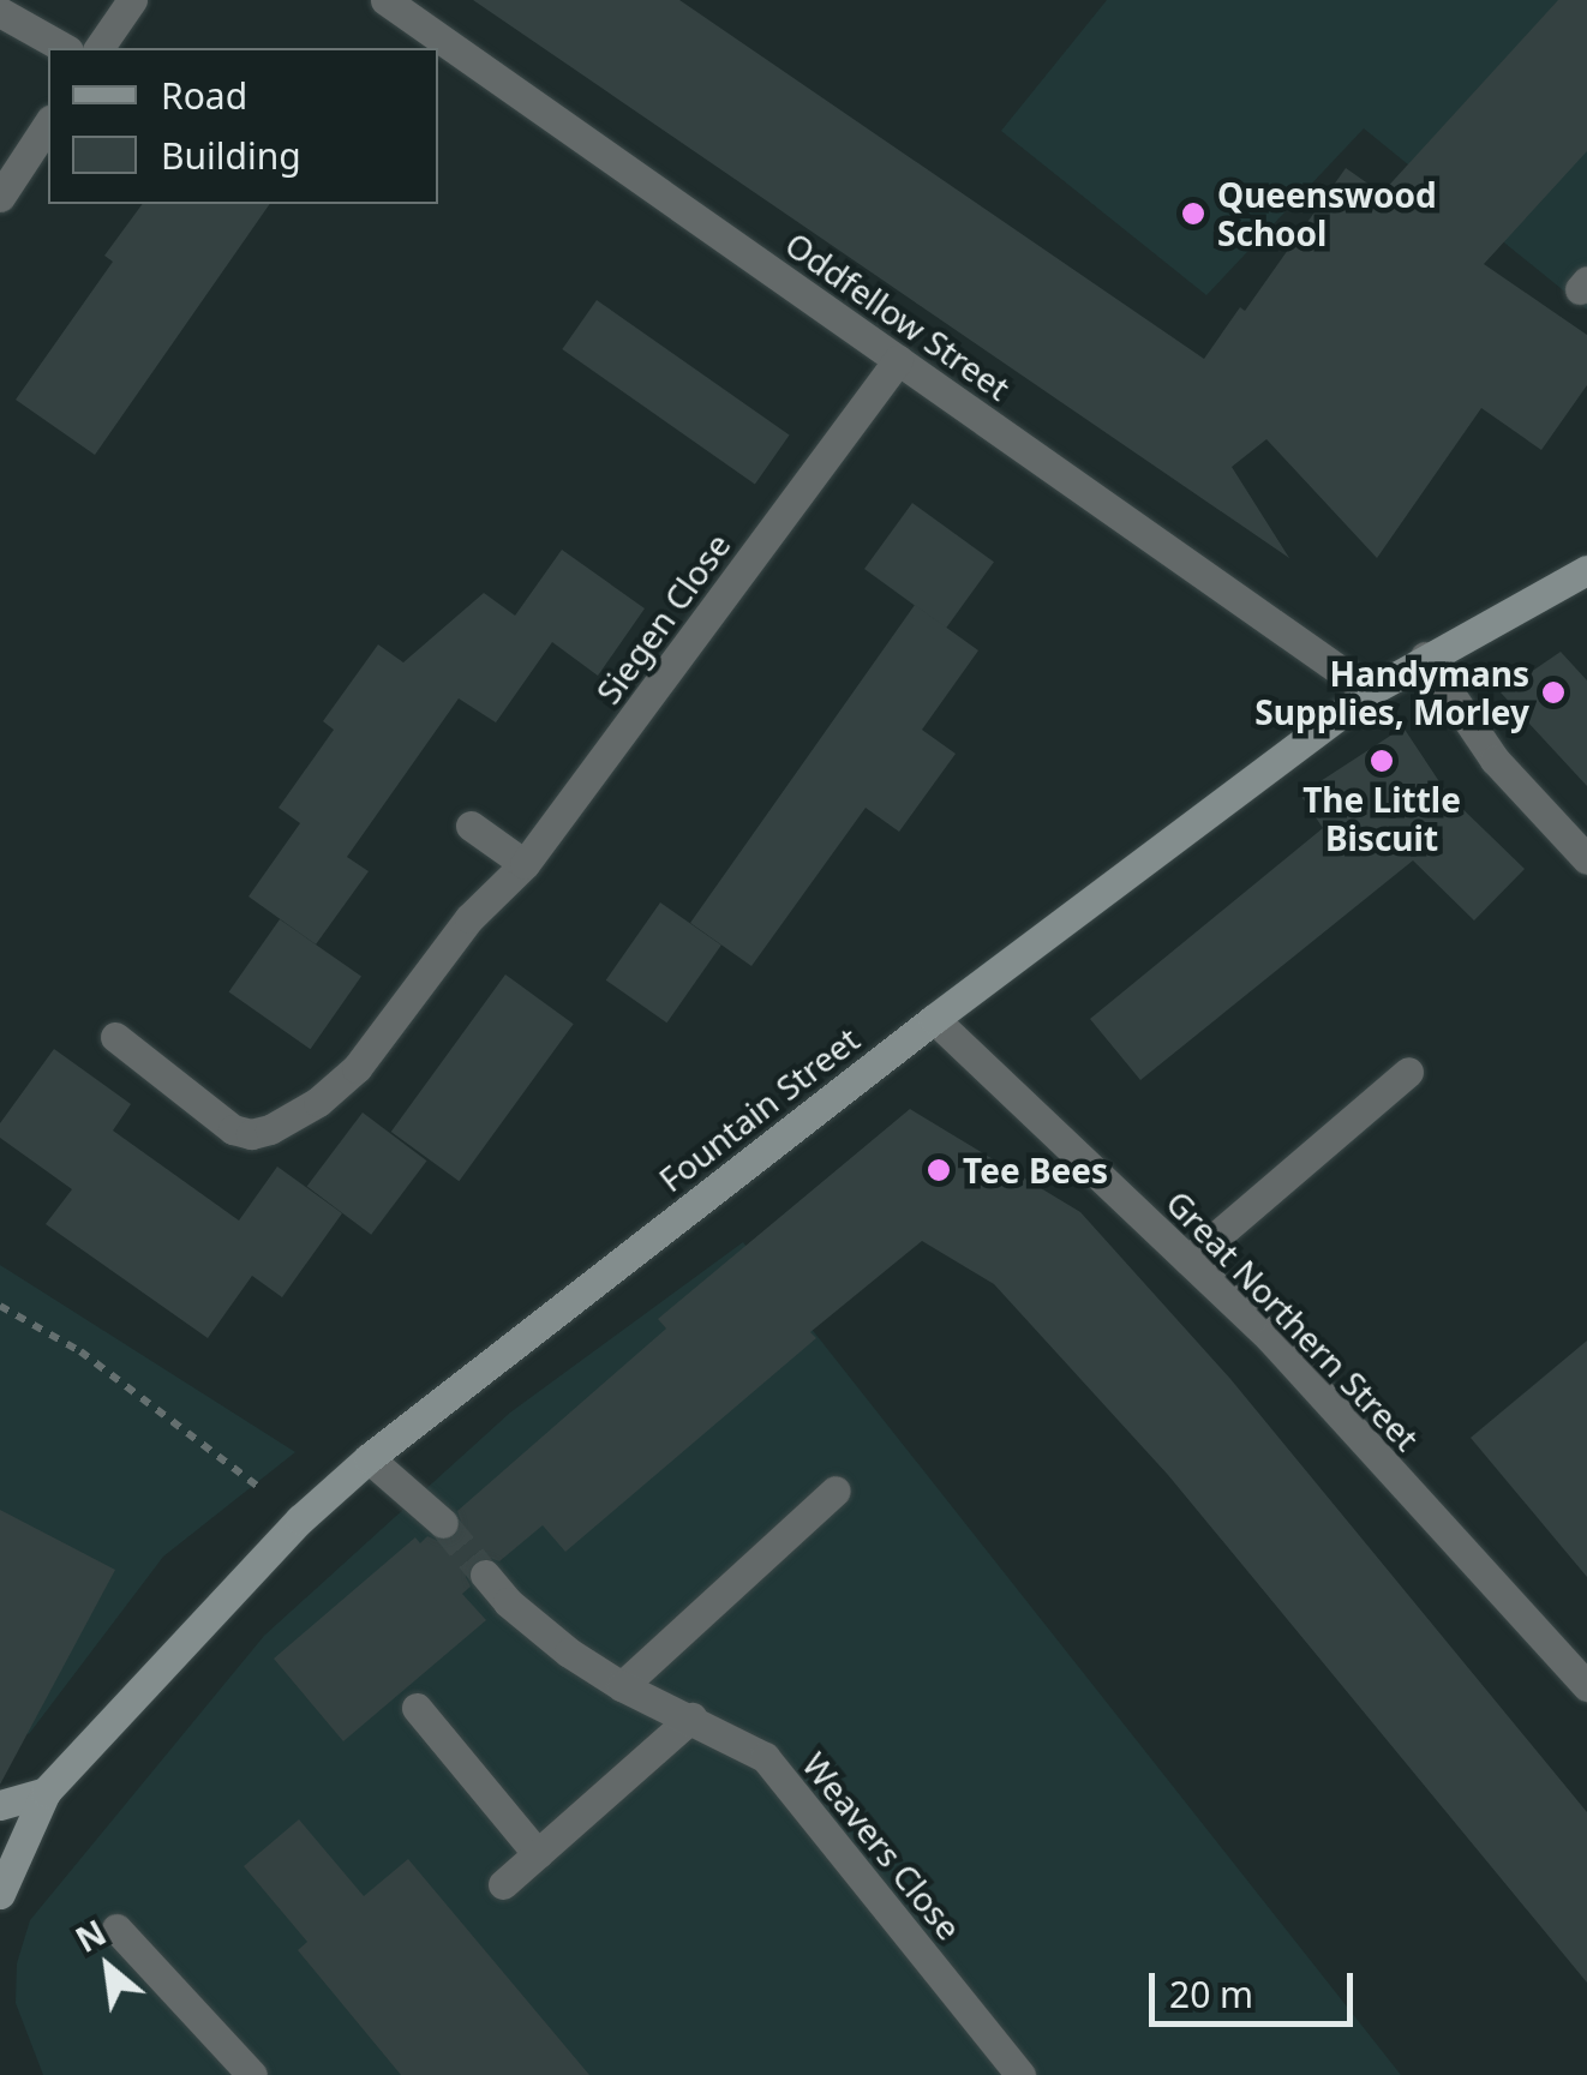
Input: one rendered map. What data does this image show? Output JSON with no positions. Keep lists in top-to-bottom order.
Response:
{
  "streets": {
    "main road": ["Fountain Street"],
    "street": [
      "Oddfellow Street",
      "Siegen Close",
      "Great Northern Street",
      "Weavers Close"
    ]
  },
  "crossings": [
    ["Oddfellow Street", "Siegen Close"],
    ["Oddfellow Street", "Fountain Street"],
    ["Fountain Street", "Great Northern Street"]
  ],
  "places": [
    "Queenswood School",
    "Handymans Supplies, Morley",
    "The Little Biscuit",
    "Tee Bees"
  ],
  "legend": ["Road", "Building"],
  "scale_bar": "20 m",
  "north": "top left"
}
